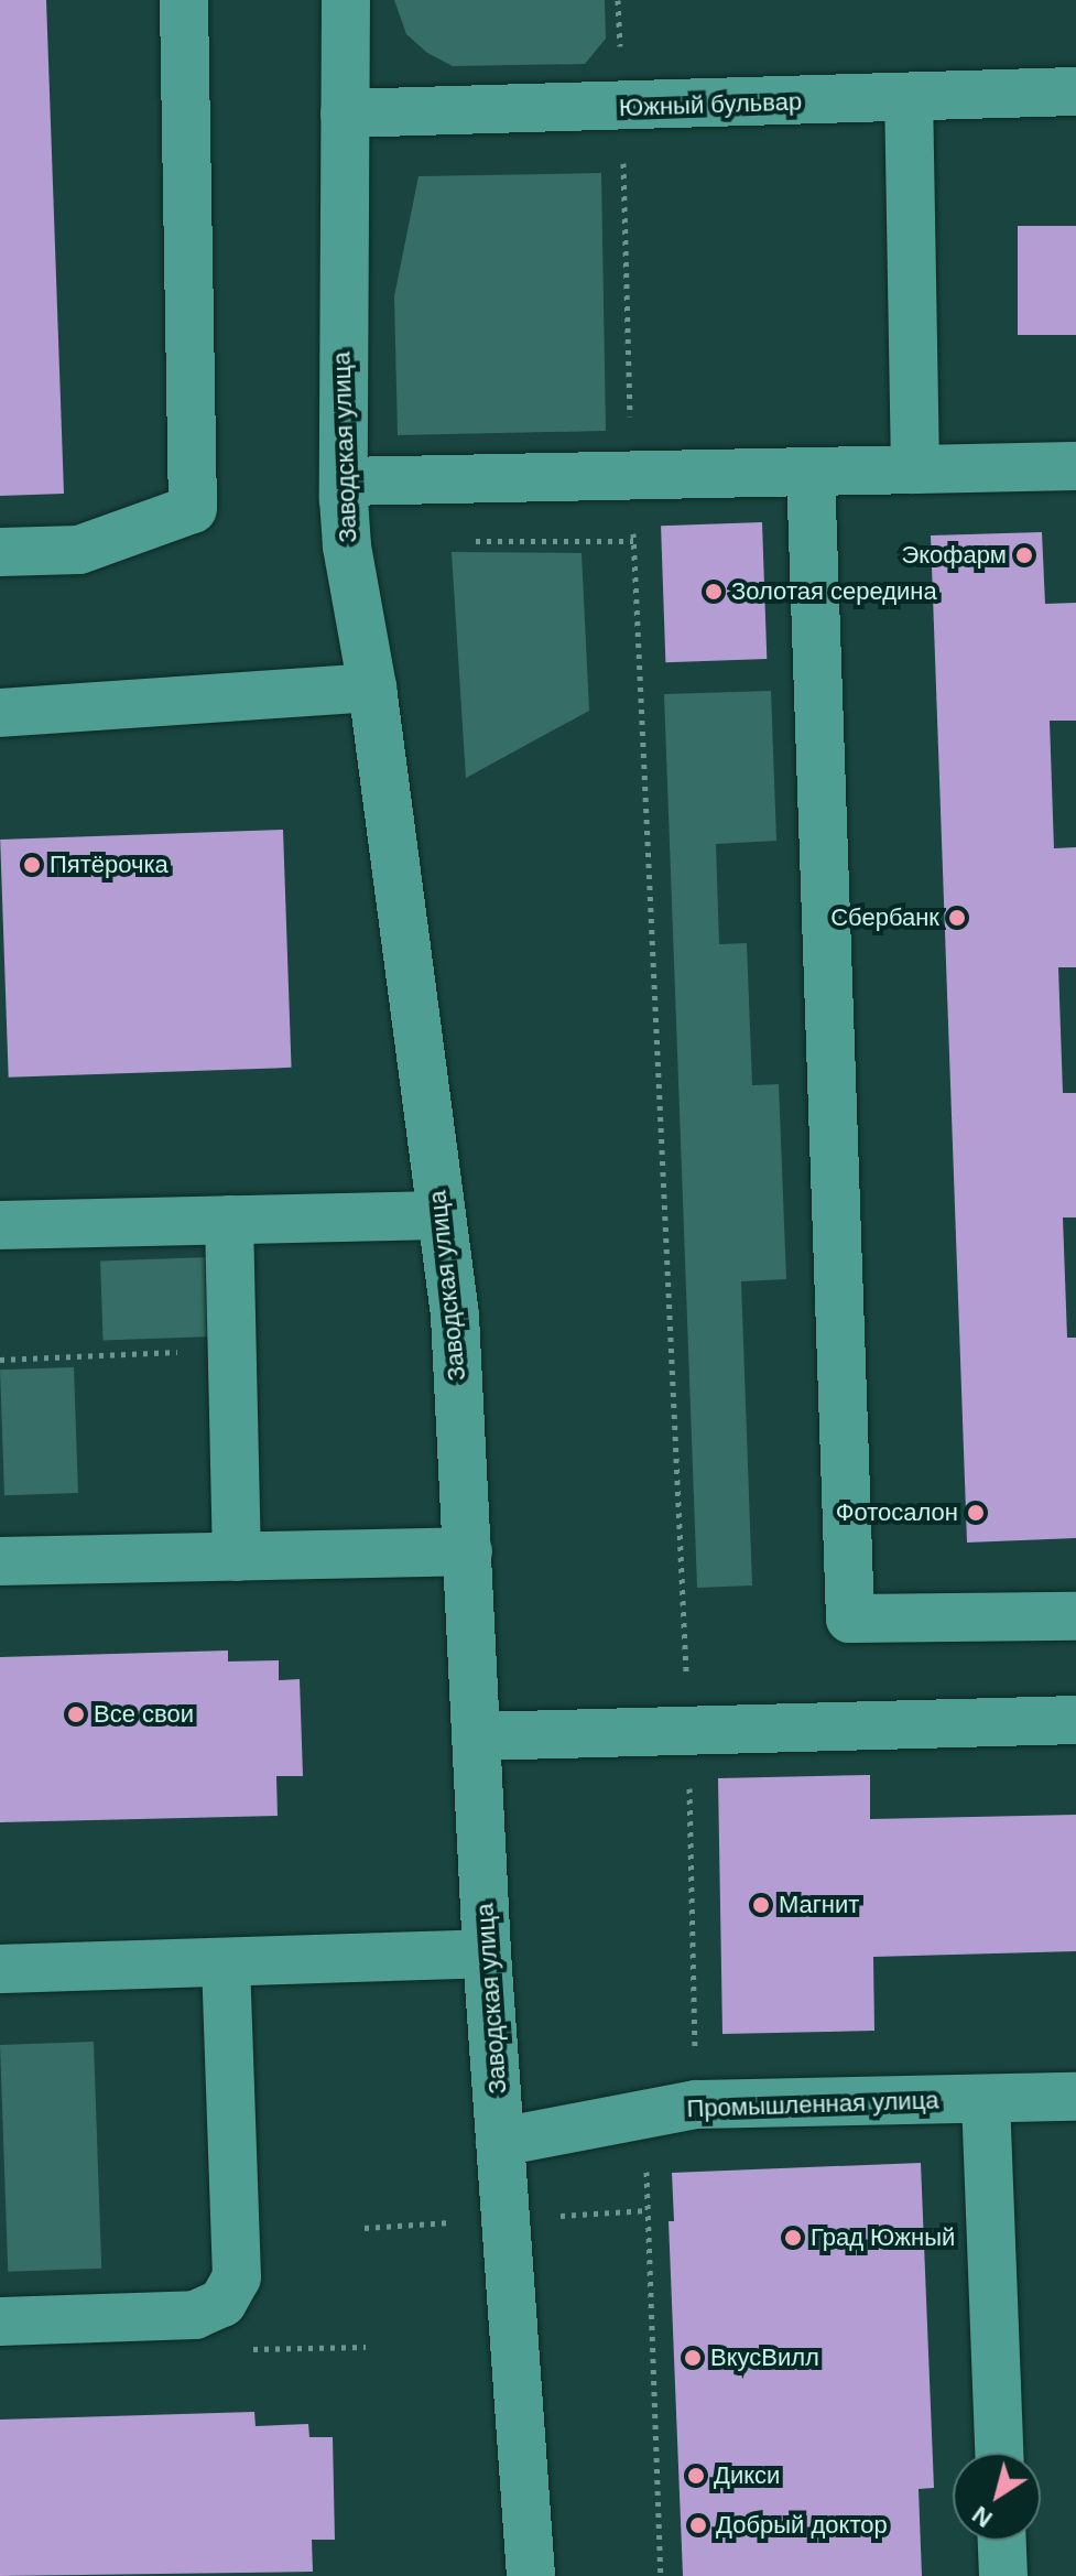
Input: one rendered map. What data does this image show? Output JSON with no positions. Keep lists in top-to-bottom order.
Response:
{
  "streets": {
    "street": ["Южный бульвар", "Заводская улица", "Промышленная улица"]
  },
  "crossings": [
    ["Южный бульвар", "Заводская улица"],
    ["Заводская улица", "Промышленная улица"]
  ],
  "places": [
    "Экофарм",
    "Золотая середина",
    "Пятёрочка",
    "Сбербанк",
    "Фотосалон",
    "Все свои",
    "Магнит",
    "Град Южный",
    "ВкусВилл",
    "Дикси",
    "Добрый доктор"
  ],
  "north": "bottom left"
}
